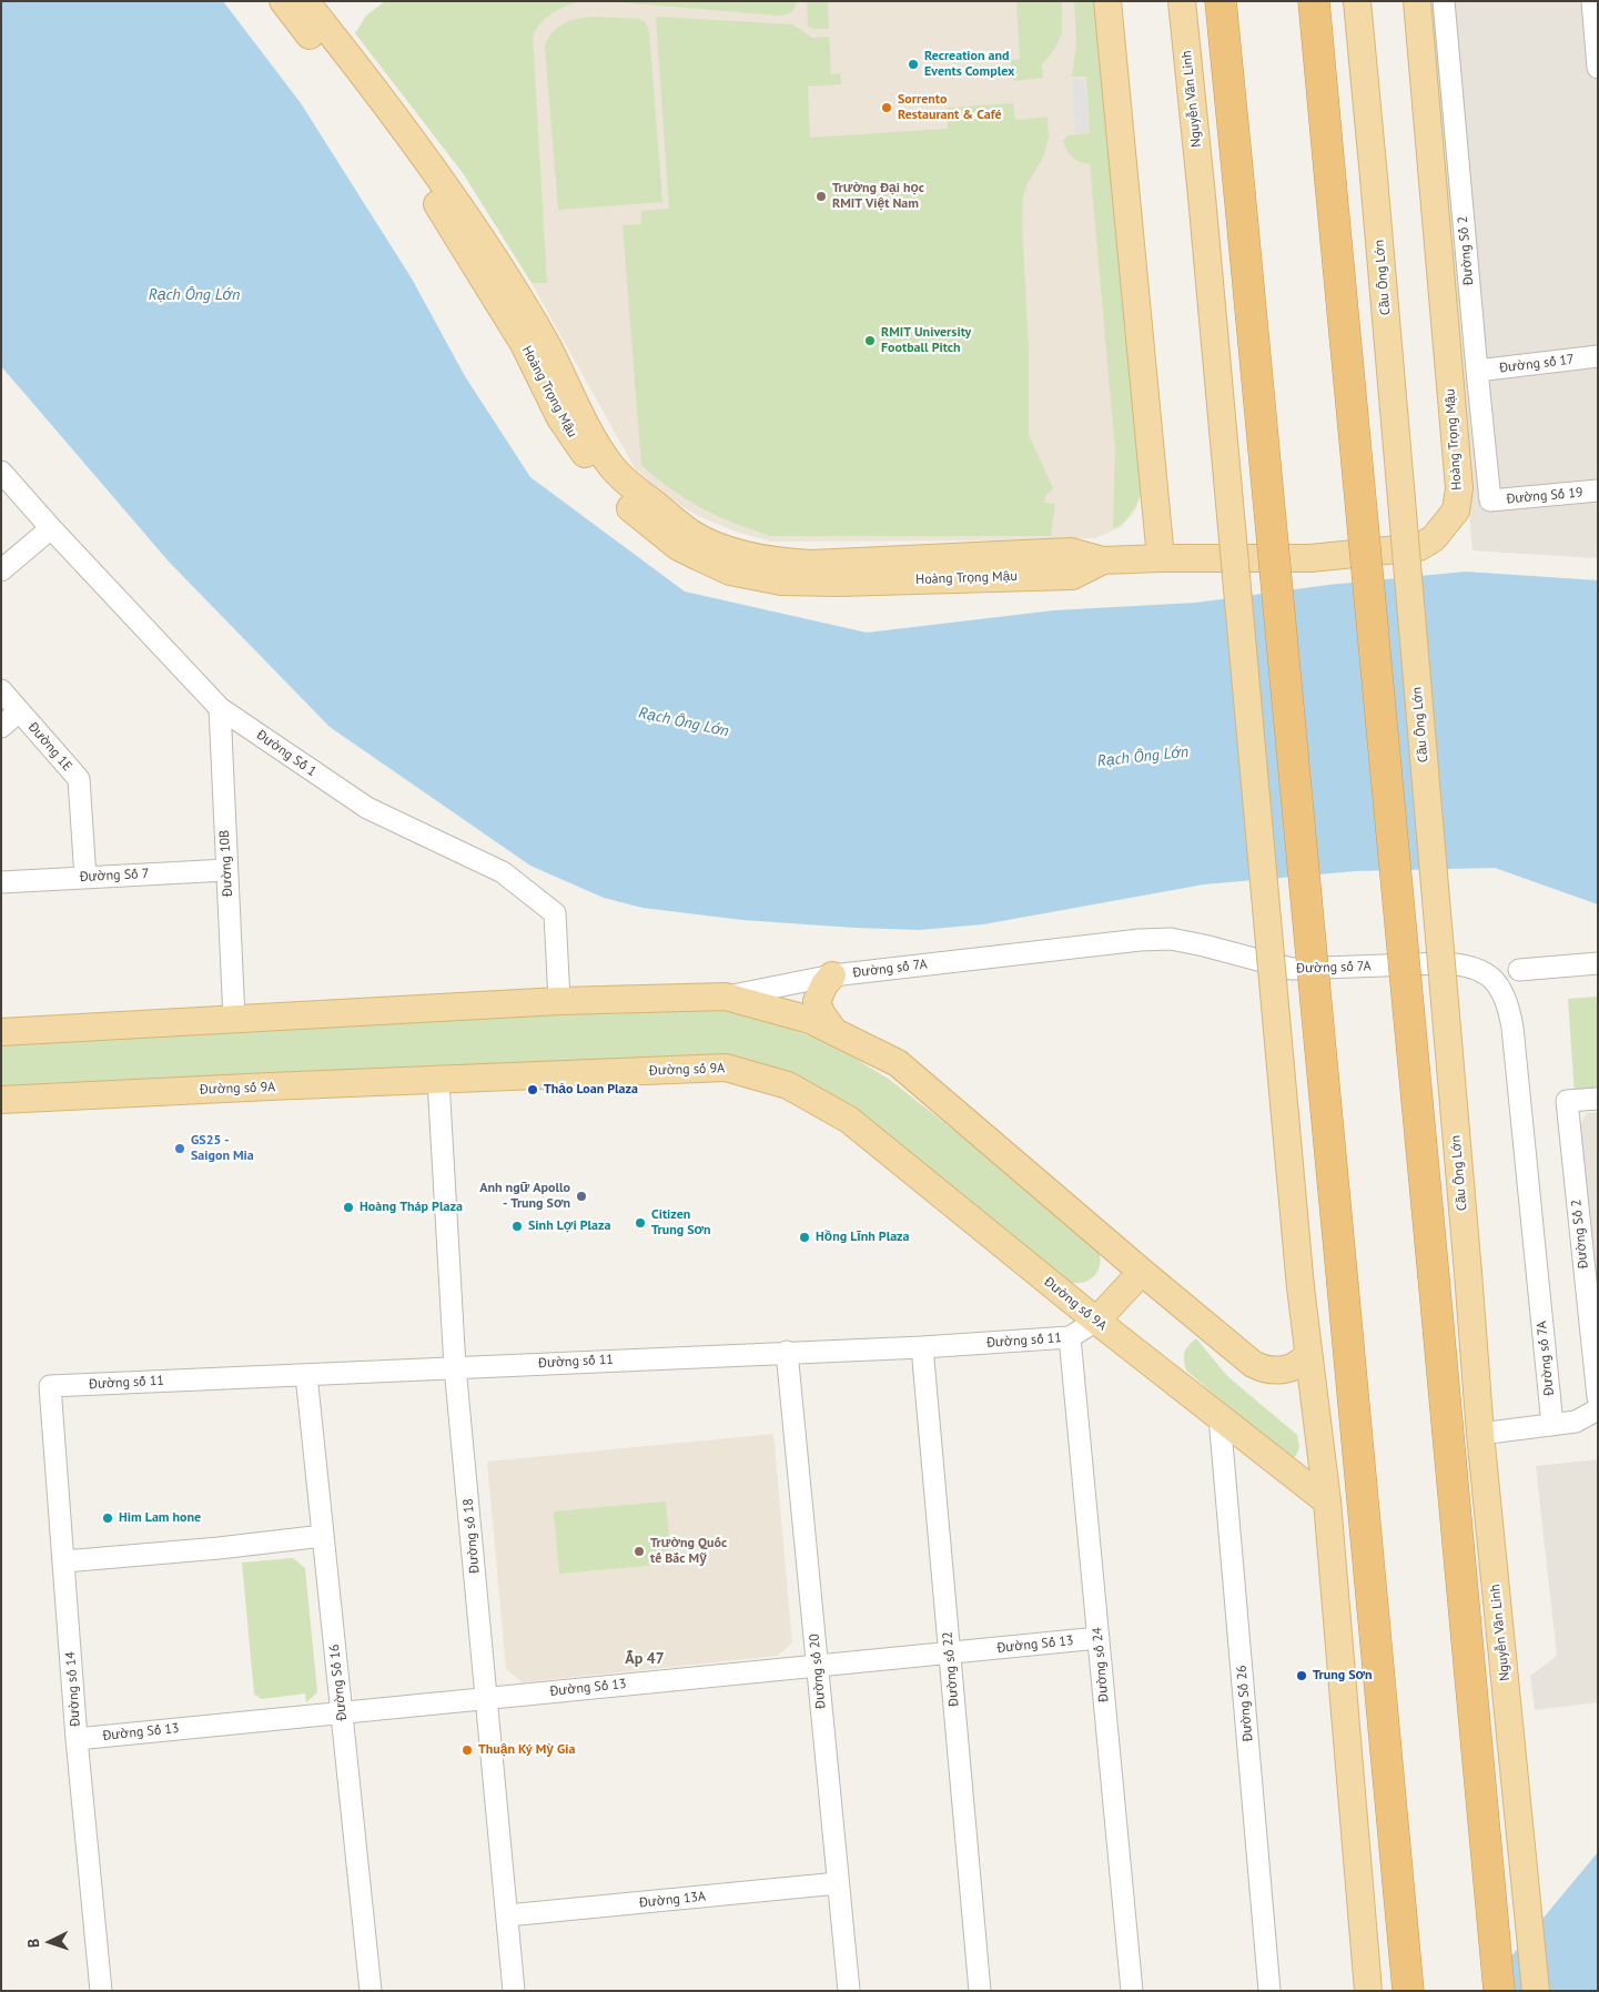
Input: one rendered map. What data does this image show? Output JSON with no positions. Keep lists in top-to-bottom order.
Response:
{
  "streets": {
    "main road": [
      "Nguyễn Văn Linh",
      "Cầu Ông Lớn",
      "Hoàng Trọng Mậu",
      "Đường số 9A"
    ],
    "street": [
      "Đường Số 2",
      "Đường số 17",
      "Đường Số 19",
      "Đường 1E",
      "Đường Số 1",
      "Đường 10B",
      "Đường Số 7",
      "Đường số 7A",
      "Đường số 11",
      "Đường số 18",
      "Đường Số 13",
      "Đường số 24",
      "Đường số 22",
      "Đường số 20",
      "Đường Số 16",
      "Đường số 14",
      "Đường Số 26",
      "Đường 13A"
    ]
  },
  "crossings": [
    ["Nguyễn Văn Linh", "Cầu Ông Lớn"],
    ["Đường Số 2", "Đường số 17"],
    ["Đường Số 2", "Đường Số 19"],
    ["Đường 1E", "Đường Số 7"],
    ["Đường Số 1", "Đường 10B"],
    ["Đường 10B", "Đường Số 7"],
    ["Đường số 9A", "Đường số 11"],
    ["Đường số 9A", "Đường số 18"],
    ["Đường số 9A", "Đường Số 26"],
    ["Đường số 11", "Đường số 18"],
    ["Đường số 11", "Đường số 24"],
    ["Đường số 11", "Đường số 22"],
    ["Đường số 11", "Đường số 20"],
    ["Đường số 11", "Đường Số 16"],
    ["Đường số 11", "Đường số 14"],
    ["Đường số 18", "Đường Số 13"],
    ["Đường số 18", "Đường 13A"],
    ["Đường Số 13", "Đường số 24"],
    ["Đường Số 13", "Đường số 22"],
    ["Đường Số 13", "Đường số 20"],
    ["Đường Số 13", "Đường Số 16"],
    ["Đường Số 13", "Đường số 14"],
    ["Đường số 20", "Đường 13A"]
  ],
  "districts": ["Ấp 47"],
  "water": ["Rạch Ông Lớn"],
  "places": [
    "Recreation and Events Complex",
    "Sorrento Restaurant & Café",
    "Trường Đại học RMIT Việt Nam",
    "RMIT University Football Pitch",
    "Thảo Loan Plaza",
    "GS25 - Saigon Mia",
    "Anh ngữ Apollo - Trung Sơn",
    "Hoàng Tháp Plaza",
    "Citizen Trung Sơn",
    "Sinh Lợi Plaza",
    "Hồng Lĩnh Plaza",
    "Him Lam hone",
    "Trường Quốc tế Bắc Mỹ",
    "Trung Sơn",
    "Thuận Ký Mỳ Gia"
  ],
  "north": "left"
}
